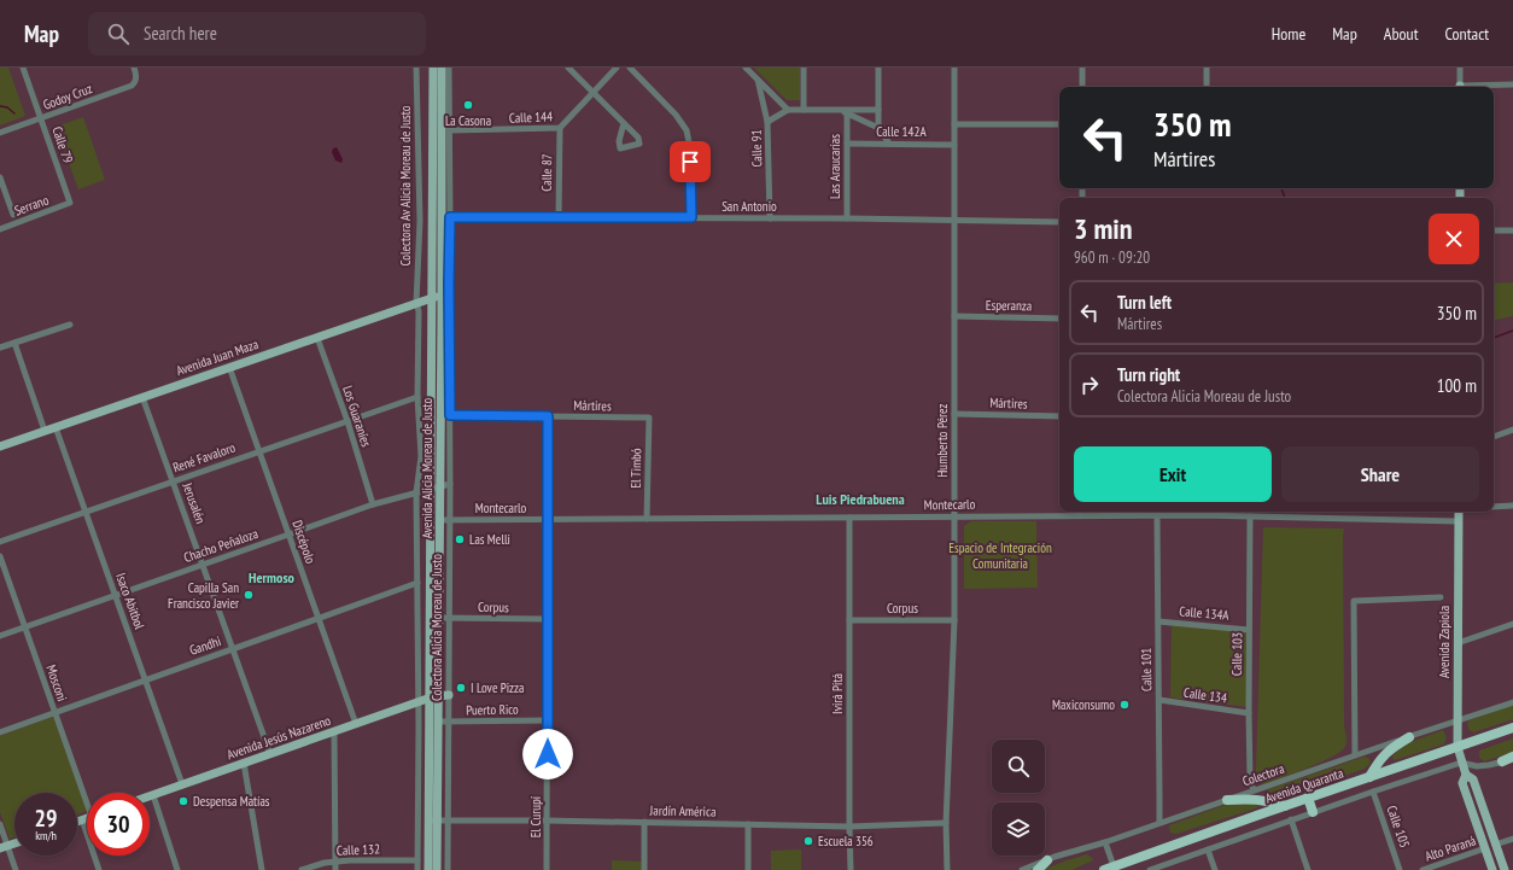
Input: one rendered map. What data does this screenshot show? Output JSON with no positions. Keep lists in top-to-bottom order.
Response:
{
  "streets": {
    "highway": ["Avenida Quaranta"],
    "main road": [
      "Avenida Juan Maza",
      "Avenida Alicia Moreau de Justo",
      "Avenida Zapiola",
      "Avenida Jesús Nazareno"
    ],
    "street": [
      "Godoy Cruz",
      "Calle 144",
      "Calle 142A",
      "Calle 79",
      "Calle 91",
      "Las Araucarias",
      "Calle 87",
      "Colectora Av Alicia Moreau de Justo",
      "Serrano",
      "San Antonio",
      "Esperanza",
      "Mártires",
      "Los Guaraníes",
      "Humberto Pérez",
      "René Favaloro",
      "El Timbó",
      "Jerusalén",
      "Montecarlo",
      "Discépolo",
      "Chacho Peñaloza",
      "Isaco Abitbol",
      "Corpus",
      "Calle 134A",
      "Colectora Alicia Moreau de Justo",
      "Gandhi",
      "Calle 103",
      "Calle 101",
      "Mosconi",
      "Ivirá Pitá",
      "Calle 134",
      "Puerto Rico",
      "Colectora",
      "Jardín América",
      "El Curupí",
      "Calle 105",
      "Alto Paraná",
      "Calle 132"
    ]
  },
  "crossings": [
    ["Godoy Cruz", "Calle 79"],
    ["Calle 144", "Calle 87"],
    ["Calle 142A", "Las Araucarias"],
    ["Calle 142A", "Humberto Pérez"],
    ["Calle 79", "Serrano"],
    ["Calle 91", "San Antonio"],
    ["Las Araucarias", "San Antonio"],
    ["Calle 87", "San Antonio"],
    ["Colectora Av Alicia Moreau de Justo", "Avenida Juan Maza"],
    ["Colectora Av Alicia Moreau de Justo", "Colectora Alicia Moreau de Justo"],
    ["San Antonio", "Humberto Pérez"],
    ["San Antonio", "Avenida Alicia Moreau de Justo"],
    ["Esperanza", "Humberto Pérez"],
    ["Avenida Juan Maza", "Los Guaraníes"],
    ["Avenida Juan Maza", "Avenida Alicia Moreau de Justo"],
    ["Avenida Juan Maza", "Jerusalén"],
    ["Avenida Juan Maza", "Discépolo"],
    ["Avenida Juan Maza", "Isaco Abitbol"],
    ["Avenida Juan Maza", "Colectora Alicia Moreau de Justo"],
    ["Mártires", "Humberto Pérez"],
    ["Mártires", "El Timbó"],
    ["Mártires", "El Curupí"],
    ["Los Guaraníes", "René Favaloro"],
    ["Los Guaraníes", "Chacho Peñaloza"],
    ["Humberto Pérez", "Montecarlo"],
    ["Humberto Pérez", "Corpus"],
    ["Humberto Pérez", "Jardín América"],
    ["René Favaloro", "Jerusalén"],
    ["René Favaloro", "Discépolo"],
    ["René Favaloro", "Isaco Abitbol"],
    ["René Favaloro", "Colectora Alicia Moreau de Justo"],
    ["Avenida Alicia Moreau de Justo", "Montecarlo"],
    ["Avenida Alicia Moreau de Justo", "Chacho Peñaloza"],
    ["Avenida Alicia Moreau de Justo", "Corpus"],
    ["Avenida Alicia Moreau de Justo", "Colectora Alicia Moreau de Justo"],
    ["Avenida Alicia Moreau de Justo", "Puerto Rico"],
    ["Avenida Alicia Moreau de Justo", "Avenida Jesús Nazareno"],
    ["Avenida Alicia Moreau de Justo", "Jardín América"],
    ["El Timbó", "Montecarlo"],
    ["Jerusalén", "Chacho Peñaloza"],
    ["Jerusalén", "Gandhi"],
    ["Jerusalén", "Avenida Jesús Nazareno"],
    ["Montecarlo", "Avenida Zapiola"],
    ["Montecarlo", "Calle 103"],
    ["Montecarlo", "Calle 101"],
    ["Montecarlo", "Ivirá Pitá"],
    ["Montecarlo", "El Curupí"],
    ["Discépolo", "Chacho Peñaloza"],
    ["Discépolo", "Gandhi"],
    ["Discépolo", "Avenida Jesús Nazareno"],
    ["Chacho Peñaloza", "Isaco Abitbol"],
    ["Chacho Peñaloza", "Colectora Alicia Moreau de Justo"],
    ["Chacho Peñaloza", "Mosconi"],
    ["Isaco Abitbol", "Gandhi"],
    ["Isaco Abitbol", "Avenida Jesús Nazareno"],
    ["Corpus", "Colectora Alicia Moreau de Justo"],
    ["Corpus", "Ivirá Pitá"],
    ["Corpus", "El Curupí"],
    ["Calle 134A", "Calle 103"],
    ["Calle 134A", "Calle 101"],
    ["Colectora Alicia Moreau de Justo", "Gandhi"],
    ["Colectora Alicia Moreau de Justo", "Puerto Rico"],
    ["Colectora Alicia Moreau de Justo", "Avenida Jesús Nazareno"],
    ["Colectora Alicia Moreau de Justo", "Jardín América"],
    ["Colectora Alicia Moreau de Justo", "Calle 132"],
    ["Avenida Zapiola", "Colectora"],
    ["Avenida Zapiola", "Avenida Quaranta"],
    ["Avenida Zapiola", "Alto Paraná"],
    ["Gandhi", "Mosconi"],
    ["Calle 103", "Calle 134"],
    ["Calle 103", "Colectora"],
    ["Calle 101", "Calle 134"],
    ["Calle 101", "Colectora"],
    ["Ivirá Pitá", "Jardín América"],
    ["Puerto Rico", "El Curupí"],
    ["Jardín América", "El Curupí"]
  ],
  "districts": ["Luis Piedrabuena", "Hermoso"],
  "parks": ["Espacio de Integración Comunitaria"],
  "places": [
    "La Casona",
    "Las Melli",
    "Capilla San Francisco Javier",
    "I Love Pizza",
    "Maxiconsumo",
    "Despensa Matías",
    "Escuela 356"
  ],
  "page": {
    "header": "Map",
    "search": "Search here",
    "nav": [
      "Home",
      "Map",
      "About",
      "Contact"
    ],
    "turn": ["350 m", "Mártires"],
    "heading": ["3 min", "960 m · 09:20"],
    "list": [
      {
        "name": "Turn left",
        "note": "Mártires",
        "value": "350 m"
      },
      {
        "name": "Turn right",
        "note": "Colectora Alicia Moreau de Justo",
        "value": "100 m"
      }
    ],
    "buttons": ["Exit", "Share"],
    "speed": "29 km/h",
    "limit": "30"
  }
}
